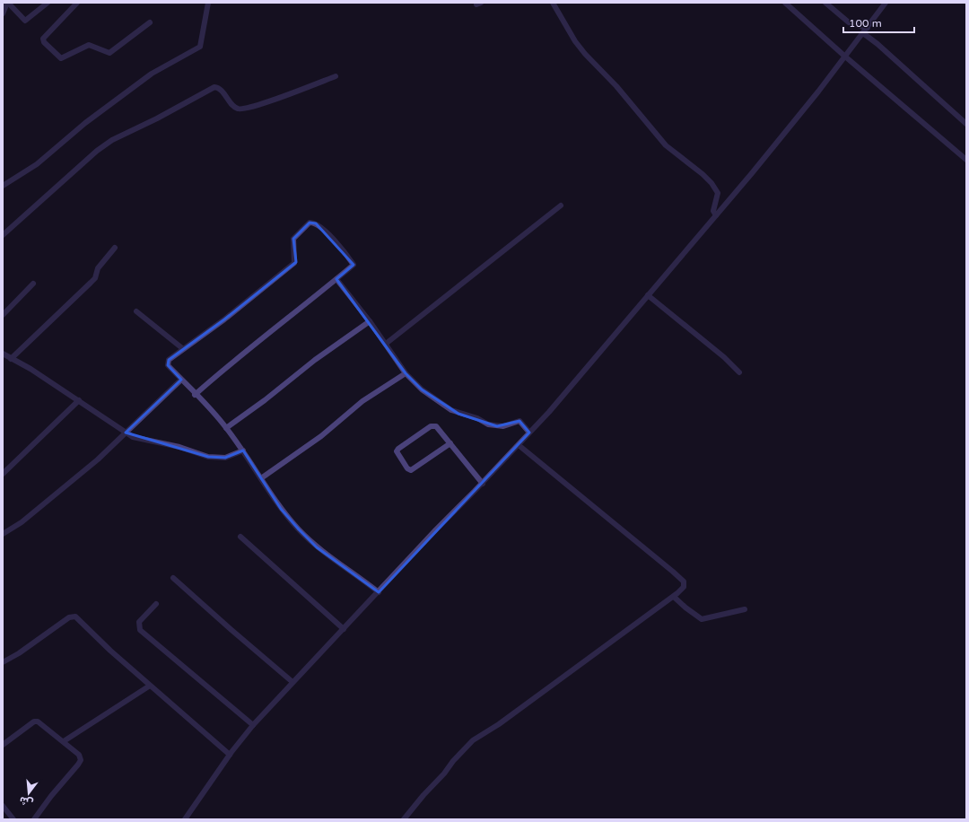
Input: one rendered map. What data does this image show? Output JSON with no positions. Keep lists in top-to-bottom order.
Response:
{
  "scale_bar": "100 m",
  "north": "bottom"
}
